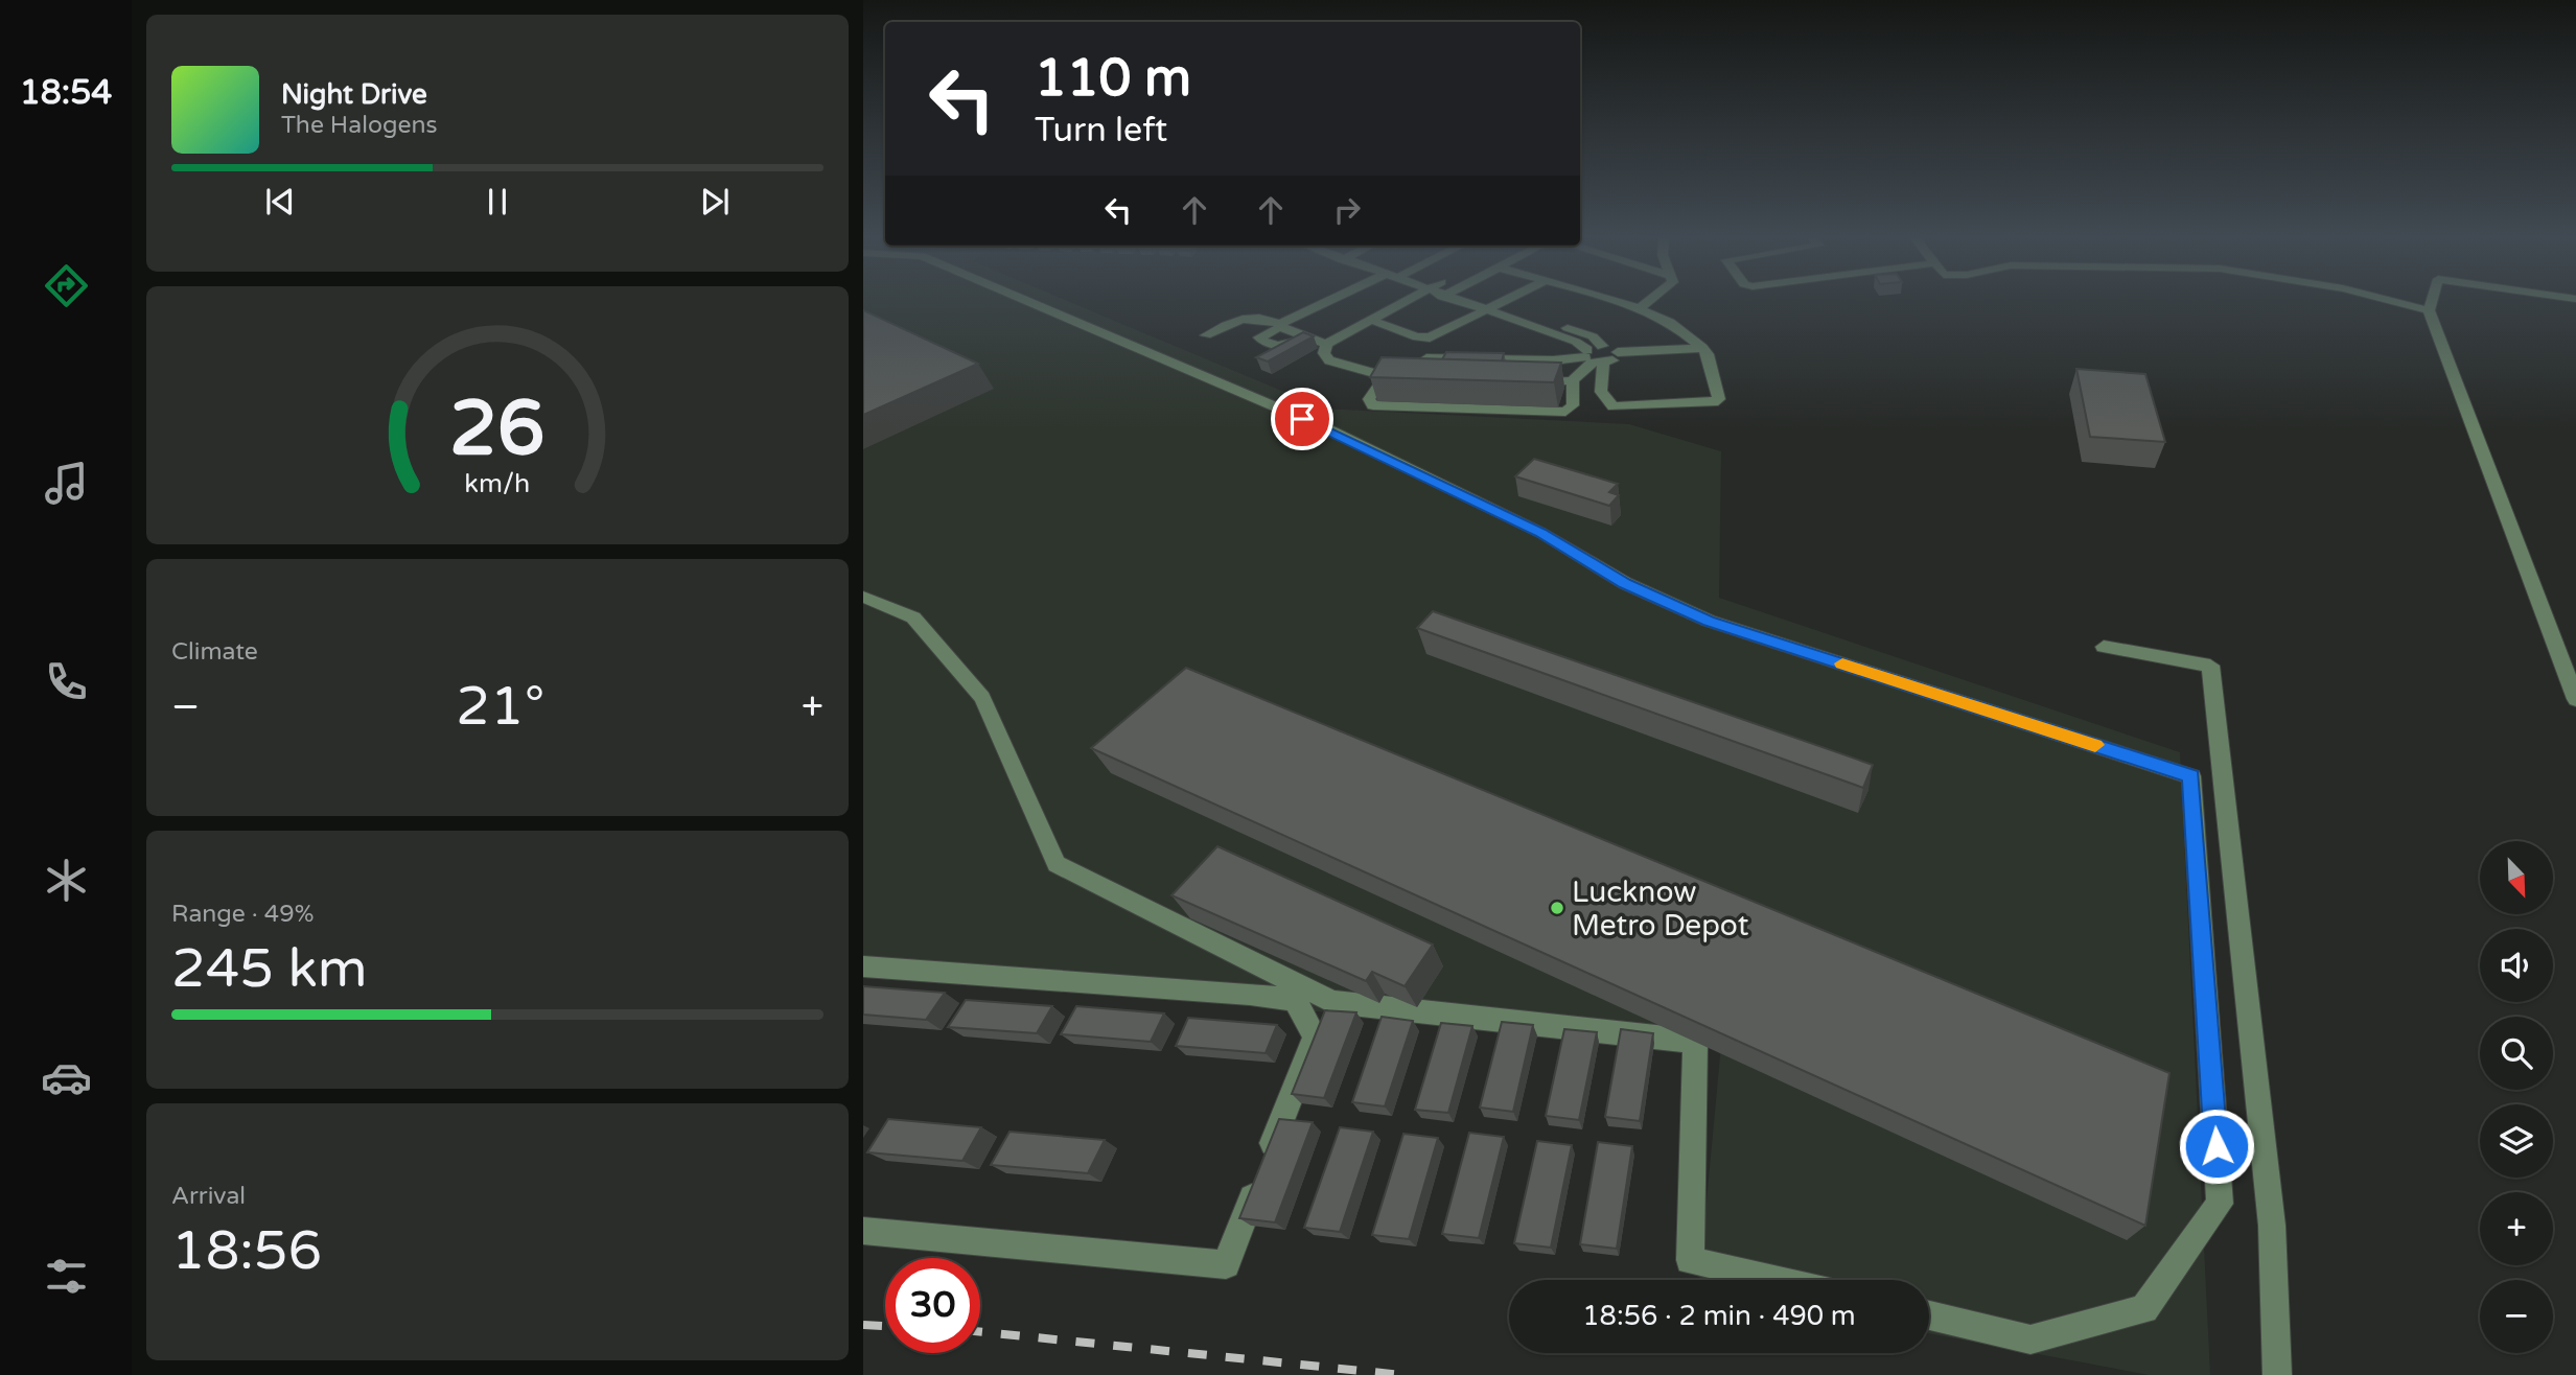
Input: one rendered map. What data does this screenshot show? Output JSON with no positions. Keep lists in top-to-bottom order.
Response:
{
  "places": ["Lucknow Metro Depot"],
  "north": "bottom right",
  "page": {
    "tabs": "18:54",
    "turn": ["110 m", "Turn left"],
    "song": ["Night Drive", "The Halogens"],
    "tile": [
      "Climate",
      ["Range · 49%", "245 km"],
      ["Arrival", "18:56"]
    ],
    "heat": ["−", "21°", "+"],
    "map_buttons": ["+", "−"],
    "limit": "30",
    "trip": "18:56 · 2 min · 490 m",
    "gauge": ["26", "km/h"]
  }
}
